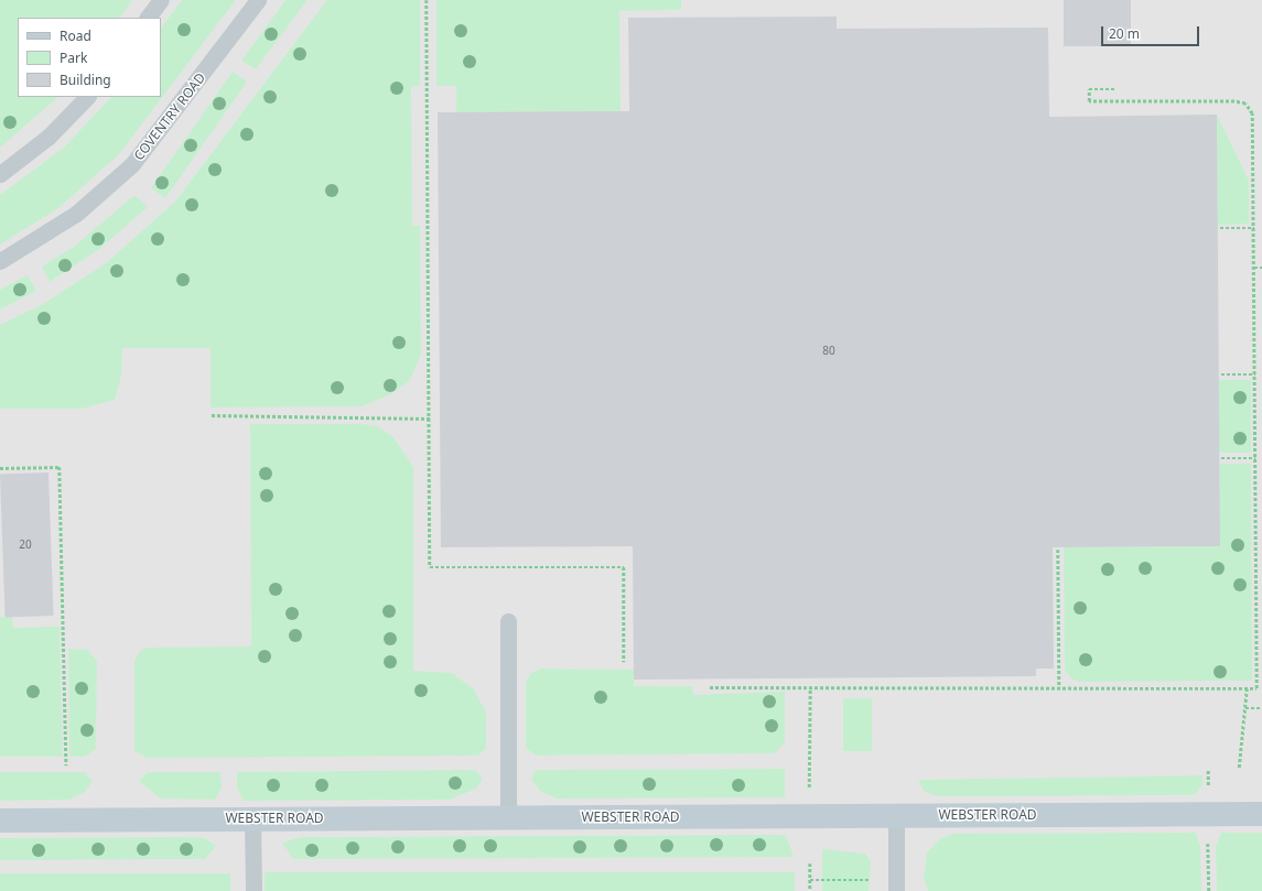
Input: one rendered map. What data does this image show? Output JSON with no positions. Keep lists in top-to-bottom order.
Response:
{
  "streets": {
    "street": ["WEBSTER ROAD"],
    "lane": ["COVENTRY ROAD"]
  },
  "house_numbers": ["80", "20"],
  "legend": ["Road", "Park", "Building"],
  "scale_bar": "20 m"
}
